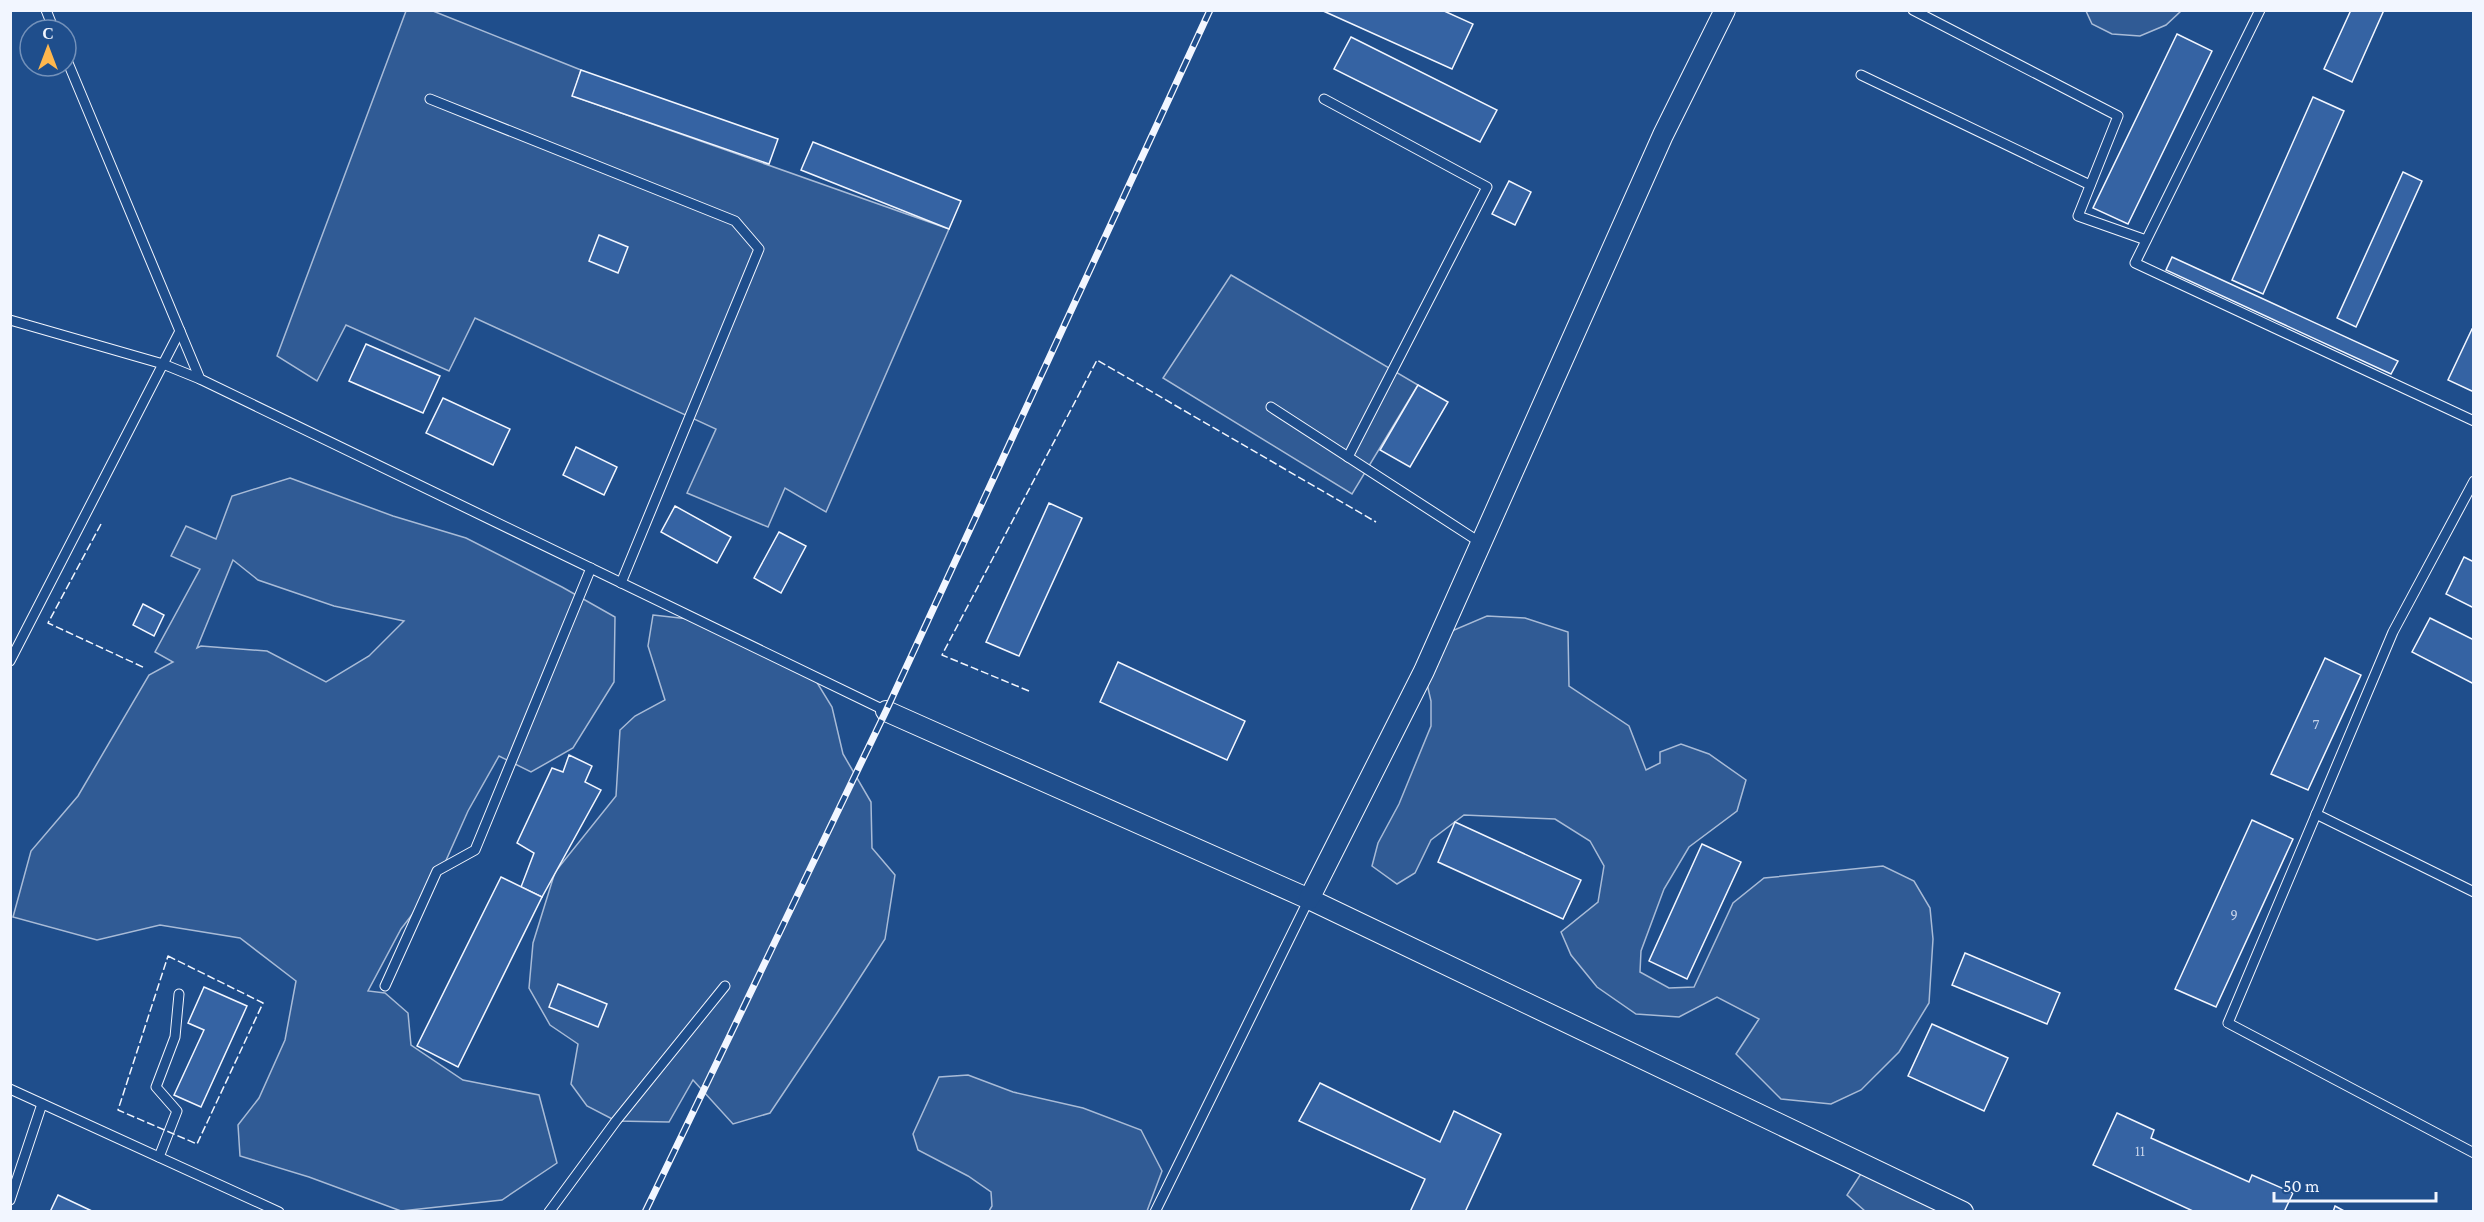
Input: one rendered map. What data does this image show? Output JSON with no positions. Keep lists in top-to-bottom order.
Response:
{
  "house_numbers": ["7", "9", "11"],
  "scale_bar": "50 m",
  "north": "top"
}
